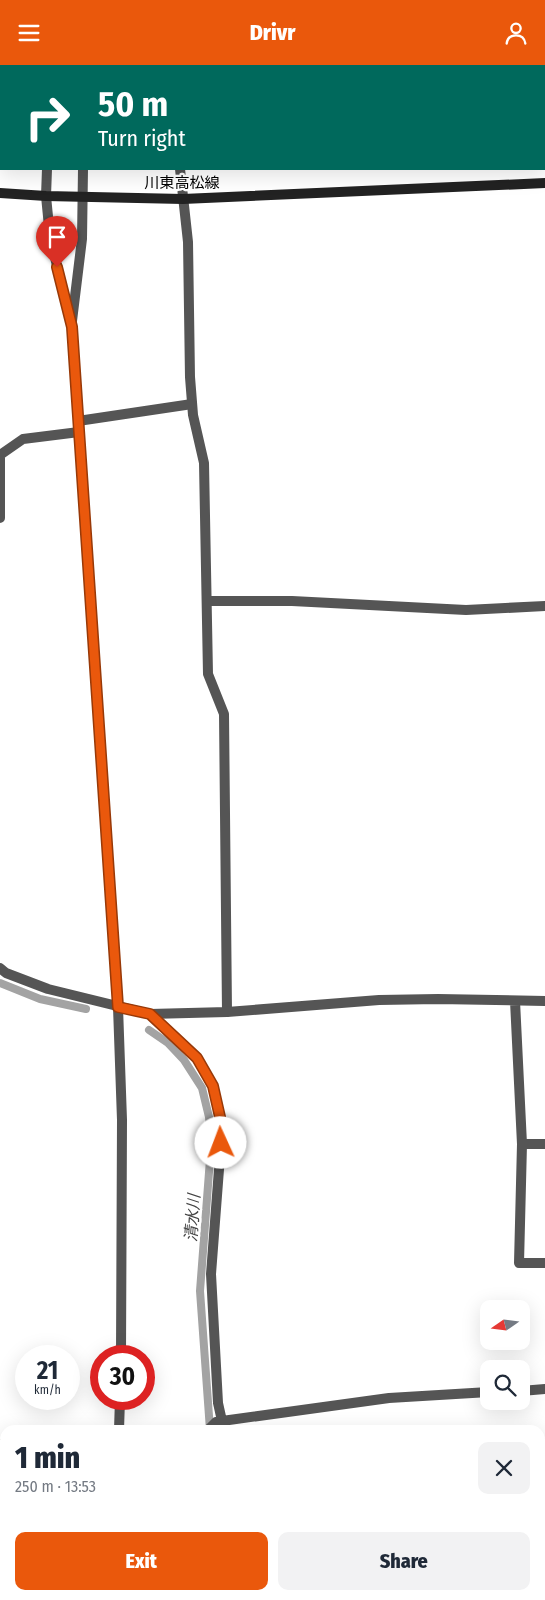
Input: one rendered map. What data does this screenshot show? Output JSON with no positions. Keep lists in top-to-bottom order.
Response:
{
  "streets": {
    "main road": ["川東高松線"]
  },
  "water": ["清水川"],
  "north": "left",
  "page": {
    "header": "Drivr",
    "turn": ["50 m", "Turn right"],
    "speed": "21 km/h",
    "limit": "30",
    "heading": ["1 min", "250 m · 13:53"],
    "buttons": ["Exit", "Share"]
  }
}
